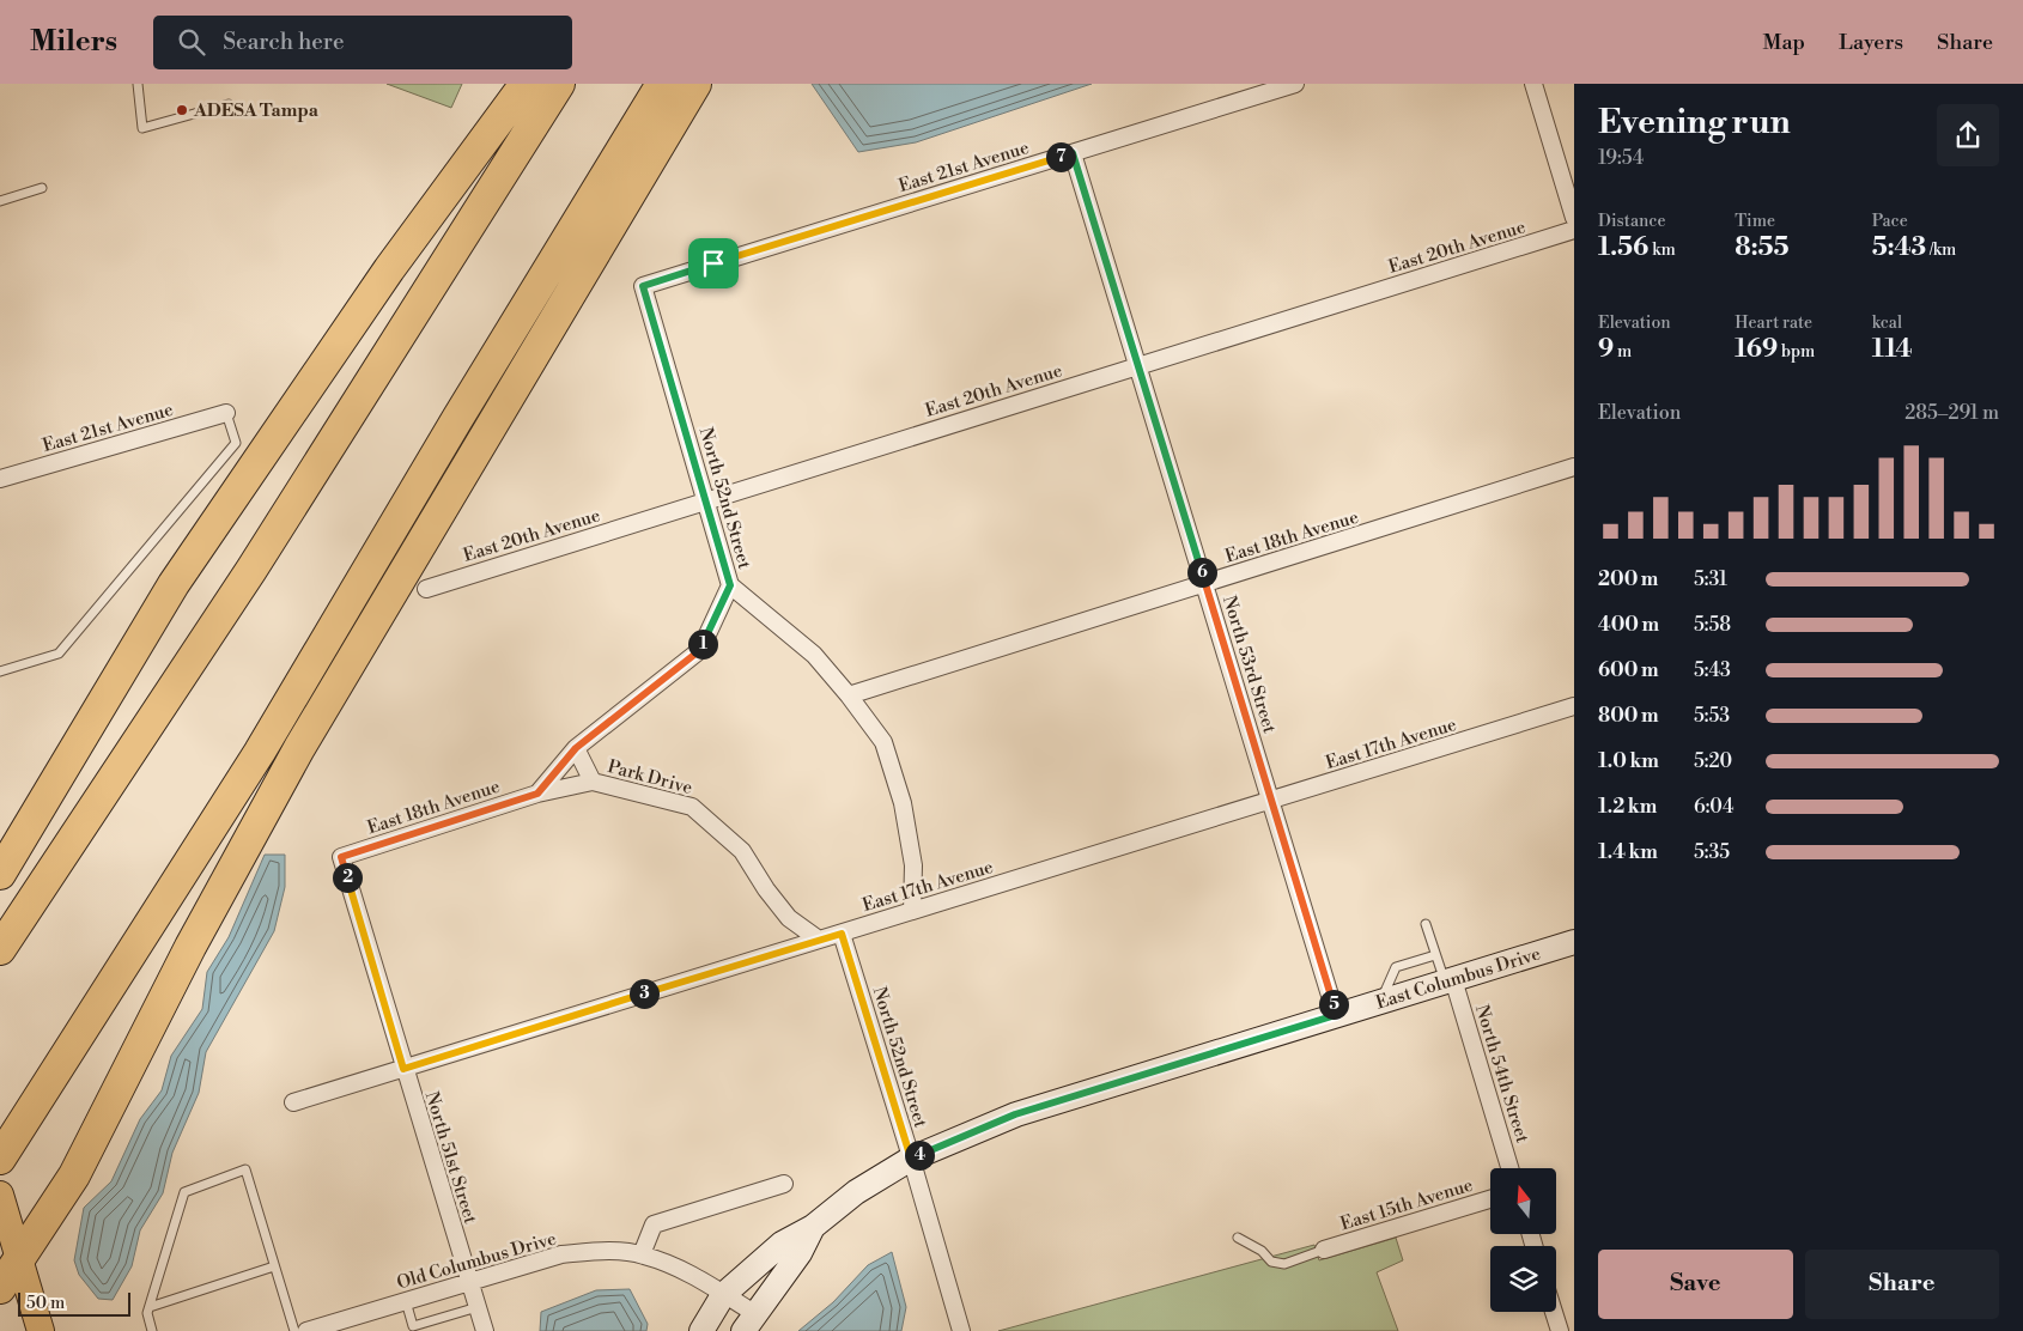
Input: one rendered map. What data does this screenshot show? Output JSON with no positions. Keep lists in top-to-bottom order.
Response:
{
  "streets": {
    "main road": ["East Columbus Drive"],
    "street": [
      "East 21st Avenue",
      "East 20th Avenue",
      "North 52nd Street",
      "East 18th Avenue",
      "North 53rd Street",
      "East 17th Avenue",
      "Park Drive",
      "North 54th Street",
      "North 51st Street",
      "East 15th Avenue",
      "Old Columbus Drive"
    ]
  },
  "crossings": [
    ["East 21st Avenue", "North 52nd Street"],
    ["East 21st Avenue", "North 53rd Street"],
    ["East 20th Avenue", "North 52nd Street"],
    ["East 20th Avenue", "North 53rd Street"],
    ["North 52nd Street", "East 18th Avenue"],
    ["North 52nd Street", "East 17th Avenue"],
    ["North 52nd Street", "East Columbus Drive"],
    ["East 18th Avenue", "North 53rd Street"],
    ["East 18th Avenue", "Park Drive"],
    ["East 18th Avenue", "North 51st Street"],
    ["North 53rd Street", "East 17th Avenue"],
    ["North 53rd Street", "East Columbus Drive"],
    ["East 17th Avenue", "Park Drive"],
    ["East 17th Avenue", "North 51st Street"],
    ["East Columbus Drive", "North 54th Street"],
    ["East Columbus Drive", "Old Columbus Drive"],
    ["North 51st Street", "Old Columbus Drive"]
  ],
  "places": ["ADESA Tampa"],
  "scale_bar": "50 m",
  "north": "top",
  "page": {
    "header": "Milers",
    "search": "Search here",
    "nav": ["Map", "Layers", "Share"],
    "heading": ["Evening run", "19:54"],
    "pins": [
      "7",
      "6",
      "1",
      "2",
      "3",
      "5",
      "4"
    ],
    "stats": [
      ["Distance", "1.56 km"],
      ["Time", "8:55"],
      ["Pace", "5:43 /km"],
      ["Elevation", "9 m"],
      ["Heart rate", "169 bpm"],
      ["kcal", "114"]
    ],
    "chart": ["Elevation", "285–291 m"],
    "list": [
      {
        "name": "200 m",
        "note": "5:31"
      },
      {
        "name": "400 m",
        "note": "5:58"
      },
      {
        "name": "600 m",
        "note": "5:43"
      },
      {
        "name": "800 m",
        "note": "5:53"
      },
      {
        "name": "1.0 km",
        "note": "5:20"
      },
      {
        "name": "1.2 km",
        "note": "6:04"
      },
      {
        "name": "1.4 km",
        "note": "5:35"
      }
    ],
    "buttons": ["Save", "Share"],
    "scale": "50 m"
  }
}
